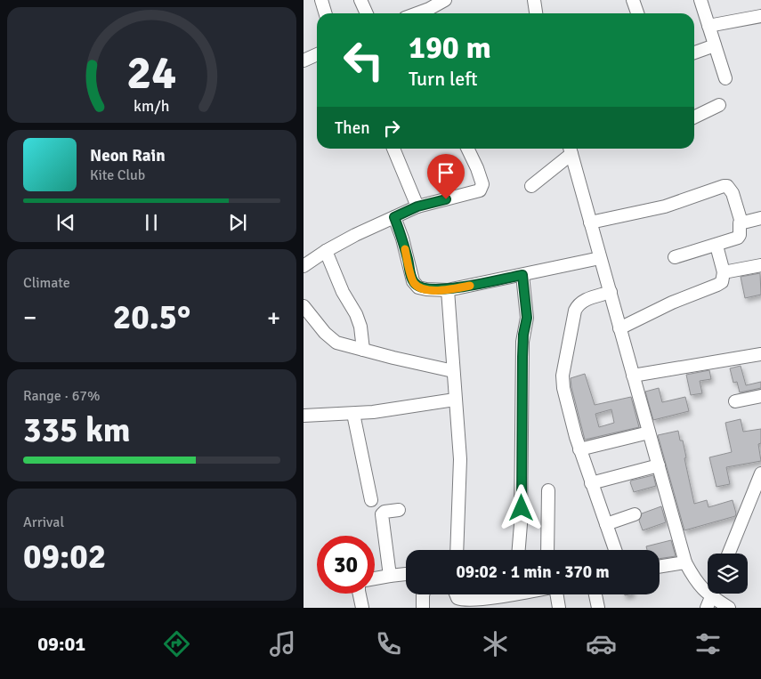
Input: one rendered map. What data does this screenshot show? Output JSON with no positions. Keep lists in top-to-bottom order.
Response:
{
  "page": {
    "turn": ["190 m", "Turn left"],
    "then": "Then",
    "song": ["Neon Rain", "Kite Club"],
    "tile": [
      "Climate",
      ["Range · 67%", "335 km"],
      ["Arrival", "09:02"]
    ],
    "heat": ["−", "20.5°", "+"],
    "limit": "30",
    "trip": "09:02 · 1 min · 370 m",
    "tabs": "09:01",
    "gauge": ["24", "km/h"]
  }
}
